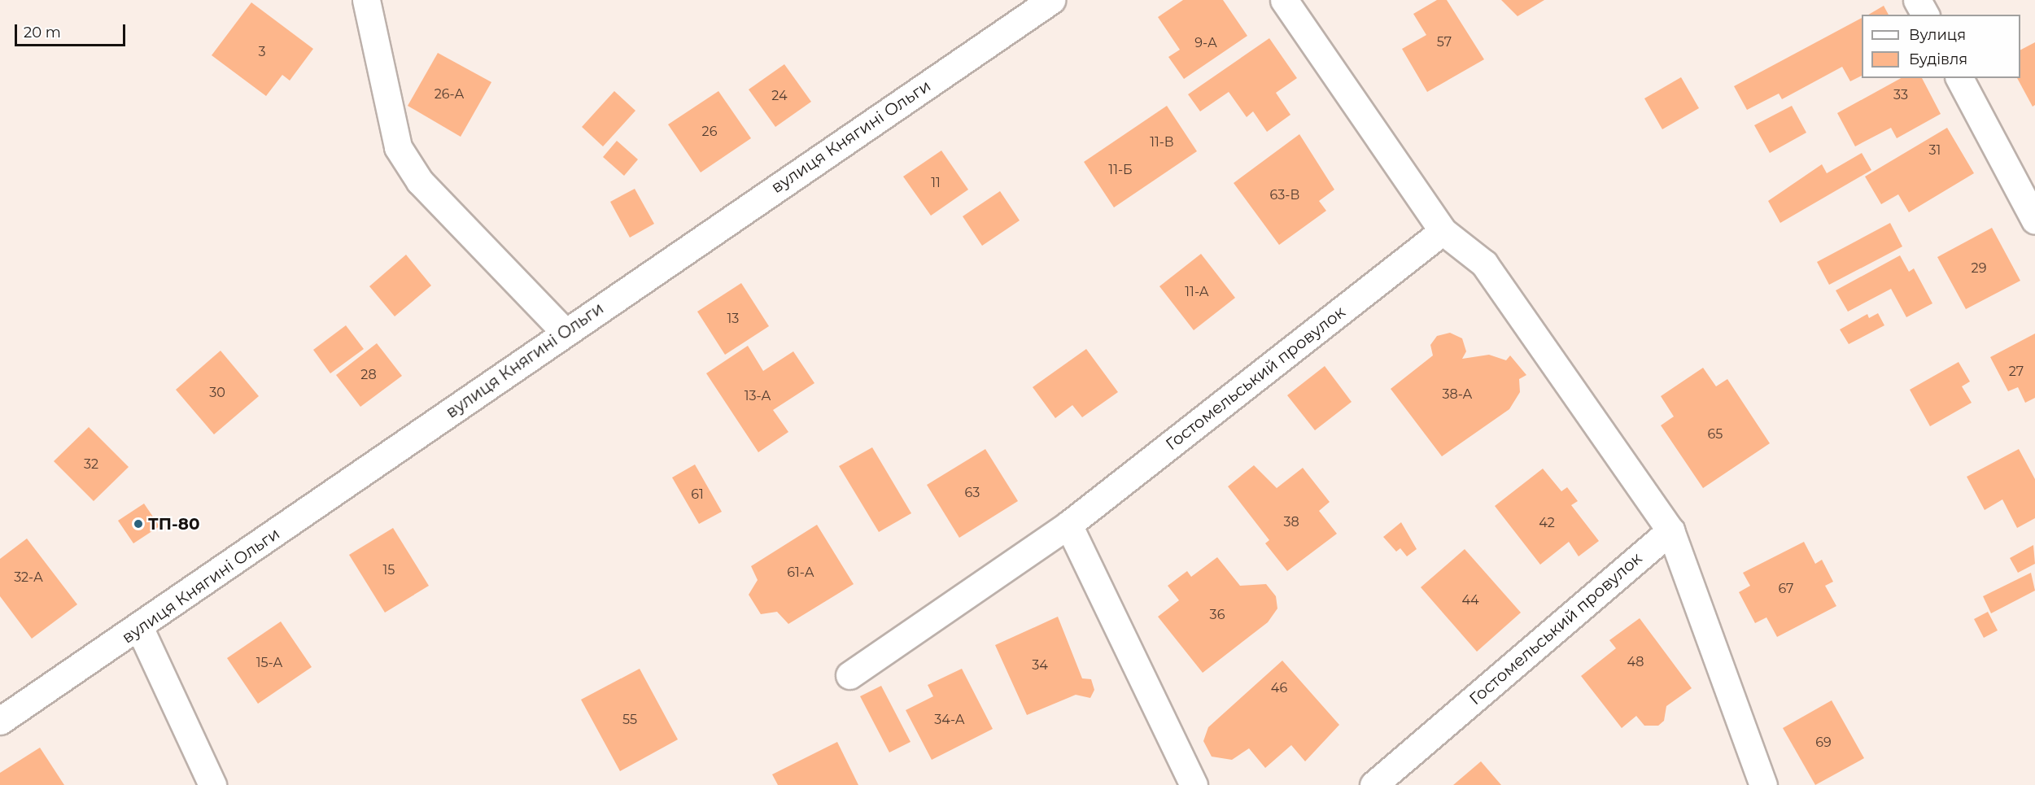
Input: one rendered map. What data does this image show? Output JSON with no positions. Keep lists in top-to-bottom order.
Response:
{
  "streets": {
    "street": ["вулиця Княгині Ольги", "Гостомельський провулок"]
  },
  "places": ["ТП-80"],
  "house_numbers": [
    "57",
    "9-А",
    "3",
    "26-А",
    "33",
    "24",
    "26",
    "11-В",
    "31",
    "11-Б",
    "11",
    "63-В",
    "29",
    "11-А",
    "13",
    "27",
    "28",
    "30",
    "38-А",
    "13-А",
    "65",
    "32",
    "63",
    "61",
    "38",
    "42",
    "15",
    "61-А",
    "32-А",
    "67",
    "44",
    "36",
    "48",
    "15-А",
    "34",
    "46",
    "55",
    "34-А",
    "69"
  ],
  "legend": ["Вулиця", "Будівля"],
  "scale_bar": "20 m"
}
